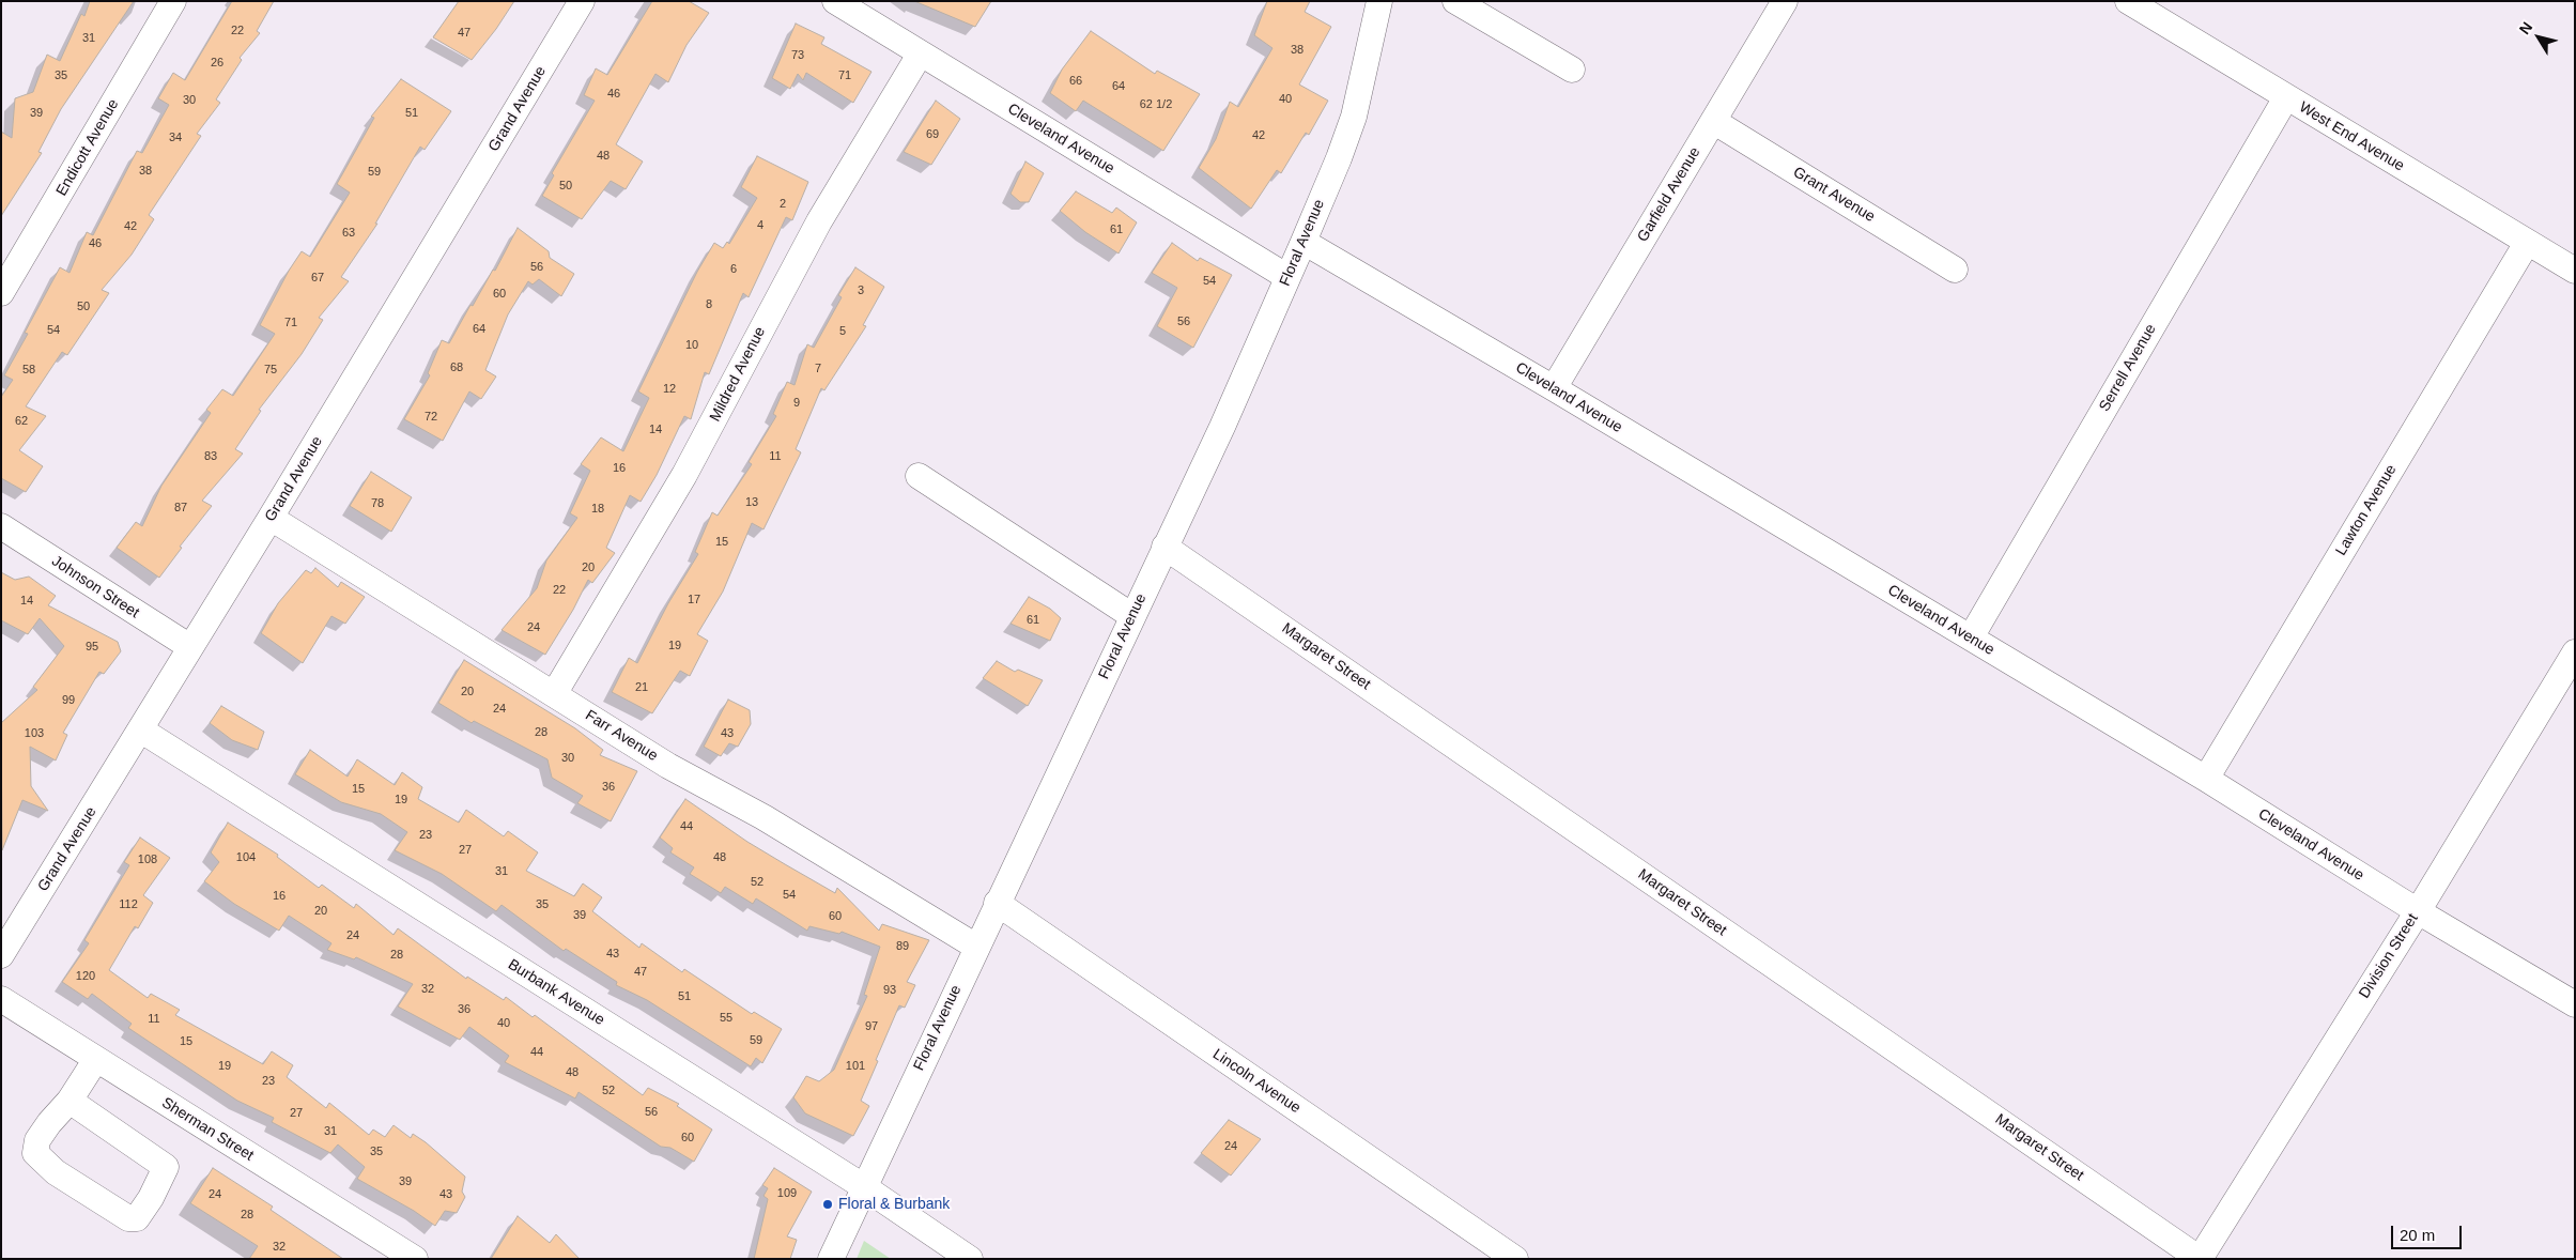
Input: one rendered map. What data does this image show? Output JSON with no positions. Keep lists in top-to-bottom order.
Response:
{
  "streets": {
    "street": [
      "Grand Avenue",
      "West End Avenue",
      "Cleveland Avenue",
      "Endicott Avenue",
      "Garfield Avenue",
      "Grant Avenue",
      "Floral Avenue",
      "Serrell Avenue",
      "Mildred Avenue",
      "Lawton Avenue",
      "Johnson Street",
      "Margaret Street",
      "Farr Avenue",
      "Division Street",
      "Burbank Avenue",
      "Lincoln Avenue",
      "Sherman Street"
    ]
  },
  "crossings": [
    ["Grand Avenue", "Johnson Street"],
    ["Grand Avenue", "Farr Avenue"],
    ["Grand Avenue", "Burbank Avenue"],
    ["West End Avenue", "Serrell Avenue"],
    ["West End Avenue", "Lawton Avenue"],
    ["Cleveland Avenue", "Garfield Avenue"],
    ["Cleveland Avenue", "Floral Avenue"],
    ["Cleveland Avenue", "Serrell Avenue"],
    ["Cleveland Avenue", "Mildred Avenue"],
    ["Cleveland Avenue", "Lawton Avenue"],
    ["Cleveland Avenue", "Division Street"],
    ["Garfield Avenue", "Grant Avenue"],
    ["Floral Avenue", "Margaret Street"],
    ["Floral Avenue", "Farr Avenue"],
    ["Floral Avenue", "Burbank Avenue"],
    ["Floral Avenue", "Lincoln Avenue"],
    ["Mildred Avenue", "Farr Avenue"],
    ["Margaret Street", "Division Street"]
  ],
  "places": ["Floral & Burbank"],
  "house_numbers": [
    "22",
    "47",
    "31",
    "38",
    "73",
    "26",
    "35",
    "71",
    "66",
    "64",
    "46",
    "40",
    "30",
    "62 1/2",
    "39",
    "51",
    "69",
    "42",
    "34",
    "48",
    "38",
    "59",
    "50",
    "2",
    "4",
    "42",
    "61",
    "63",
    "46",
    "56",
    "6",
    "67",
    "54",
    "3",
    "60",
    "8",
    "50",
    "56",
    "71",
    "64",
    "54",
    "5",
    "10",
    "68",
    "7",
    "58",
    "75",
    "12",
    "9",
    "72",
    "62",
    "14",
    "83",
    "11",
    "16",
    "13",
    "78",
    "87",
    "18",
    "15",
    "20",
    "22",
    "17",
    "14",
    "61",
    "24",
    "19",
    "95",
    "21",
    "20",
    "99",
    "24",
    "28",
    "103",
    "43",
    "30",
    "36",
    "15",
    "19",
    "44",
    "23",
    "27",
    "104",
    "48",
    "108",
    "31",
    "52",
    "54",
    "16",
    "112",
    "35",
    "20",
    "39",
    "60",
    "24",
    "89",
    "43",
    "28",
    "47",
    "120",
    "32",
    "93",
    "51",
    "36",
    "55",
    "11",
    "40",
    "97",
    "59",
    "15",
    "44",
    "19",
    "101",
    "48",
    "23",
    "52",
    "56",
    "27",
    "31",
    "60",
    "24",
    "35",
    "39",
    "109",
    "24",
    "43",
    "28",
    "32"
  ],
  "scale_bar": "20 m",
  "north": "top left"
}
